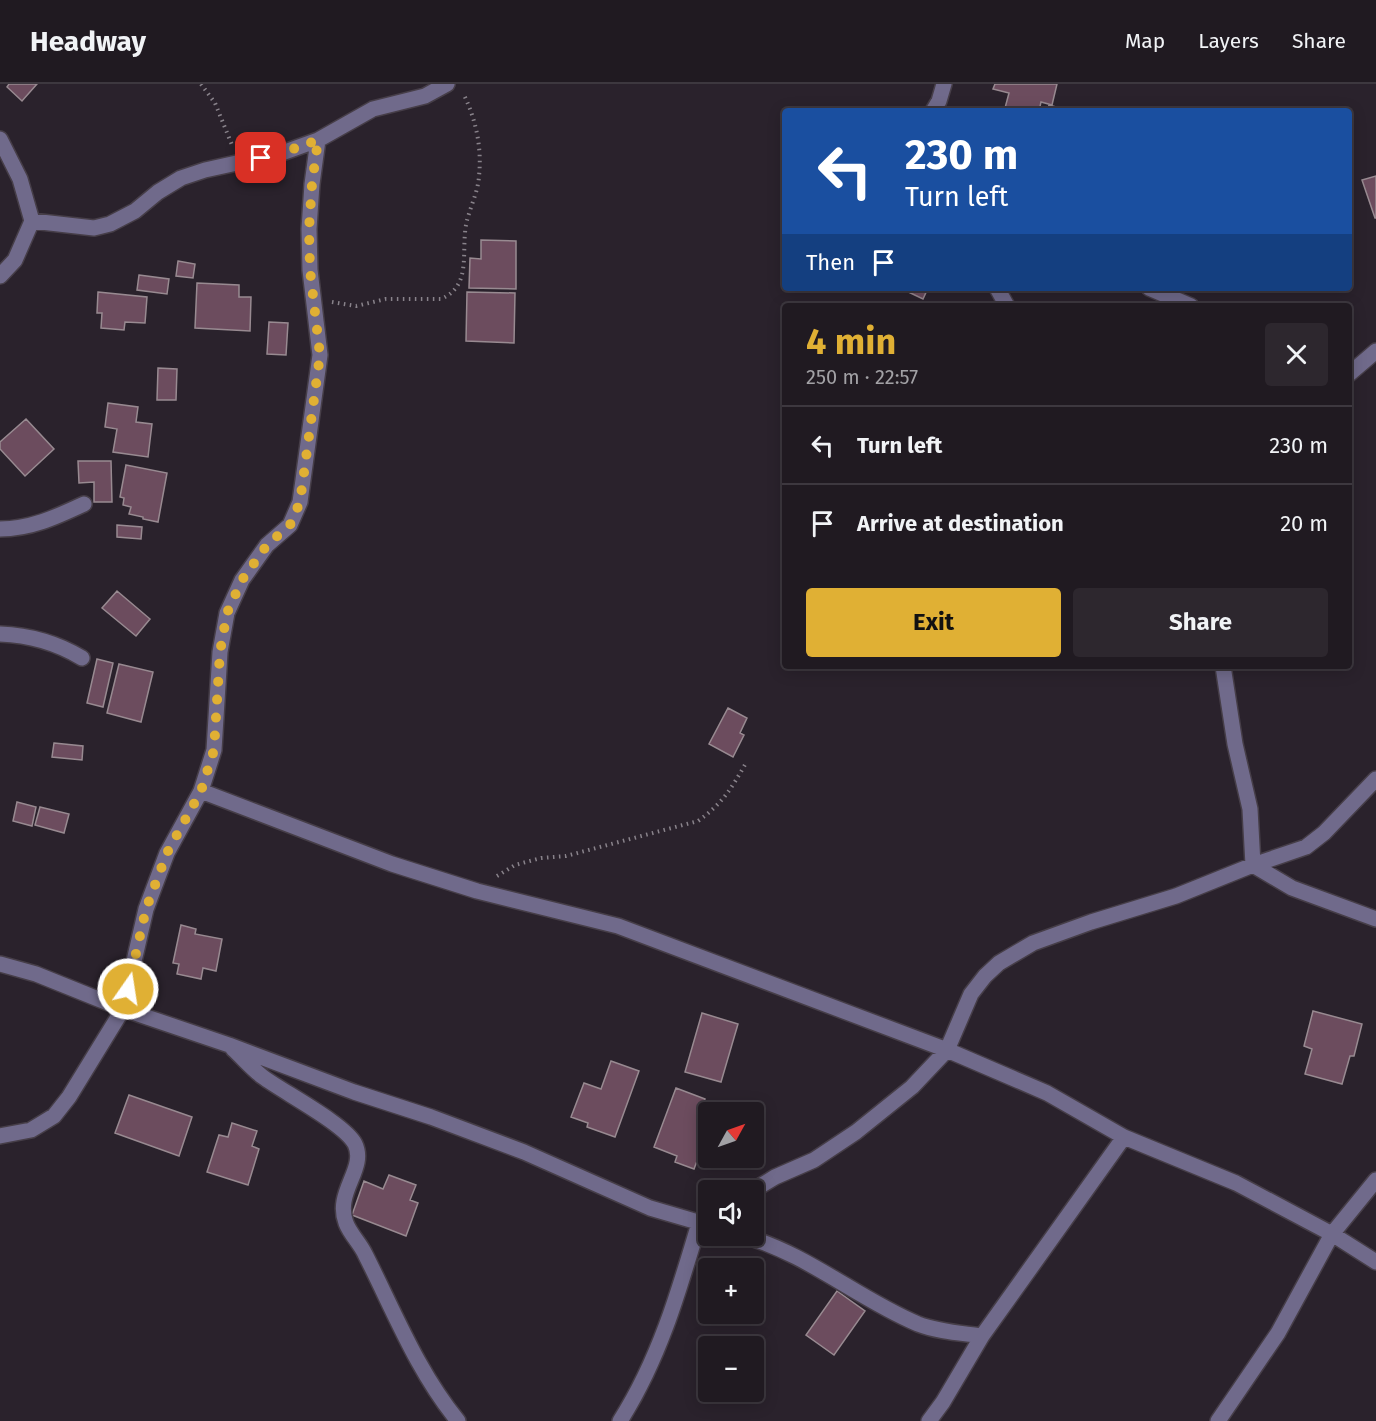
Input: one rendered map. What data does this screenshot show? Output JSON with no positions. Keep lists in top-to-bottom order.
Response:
{
  "north": "top right",
  "page": {
    "header": "Headway",
    "nav": ["Map", "Layers", "Share"],
    "turn": ["230 m", "Turn left"],
    "then": "Then",
    "heading": ["4 min", "250 m · 22:57"],
    "list": [
      {
        "name": "Turn left",
        "value": "230 m"
      },
      {
        "name": "Arrive at destination",
        "value": "20 m"
      }
    ],
    "buttons": ["Exit", "Share"],
    "map_buttons": ["+", "−"]
  }
}
